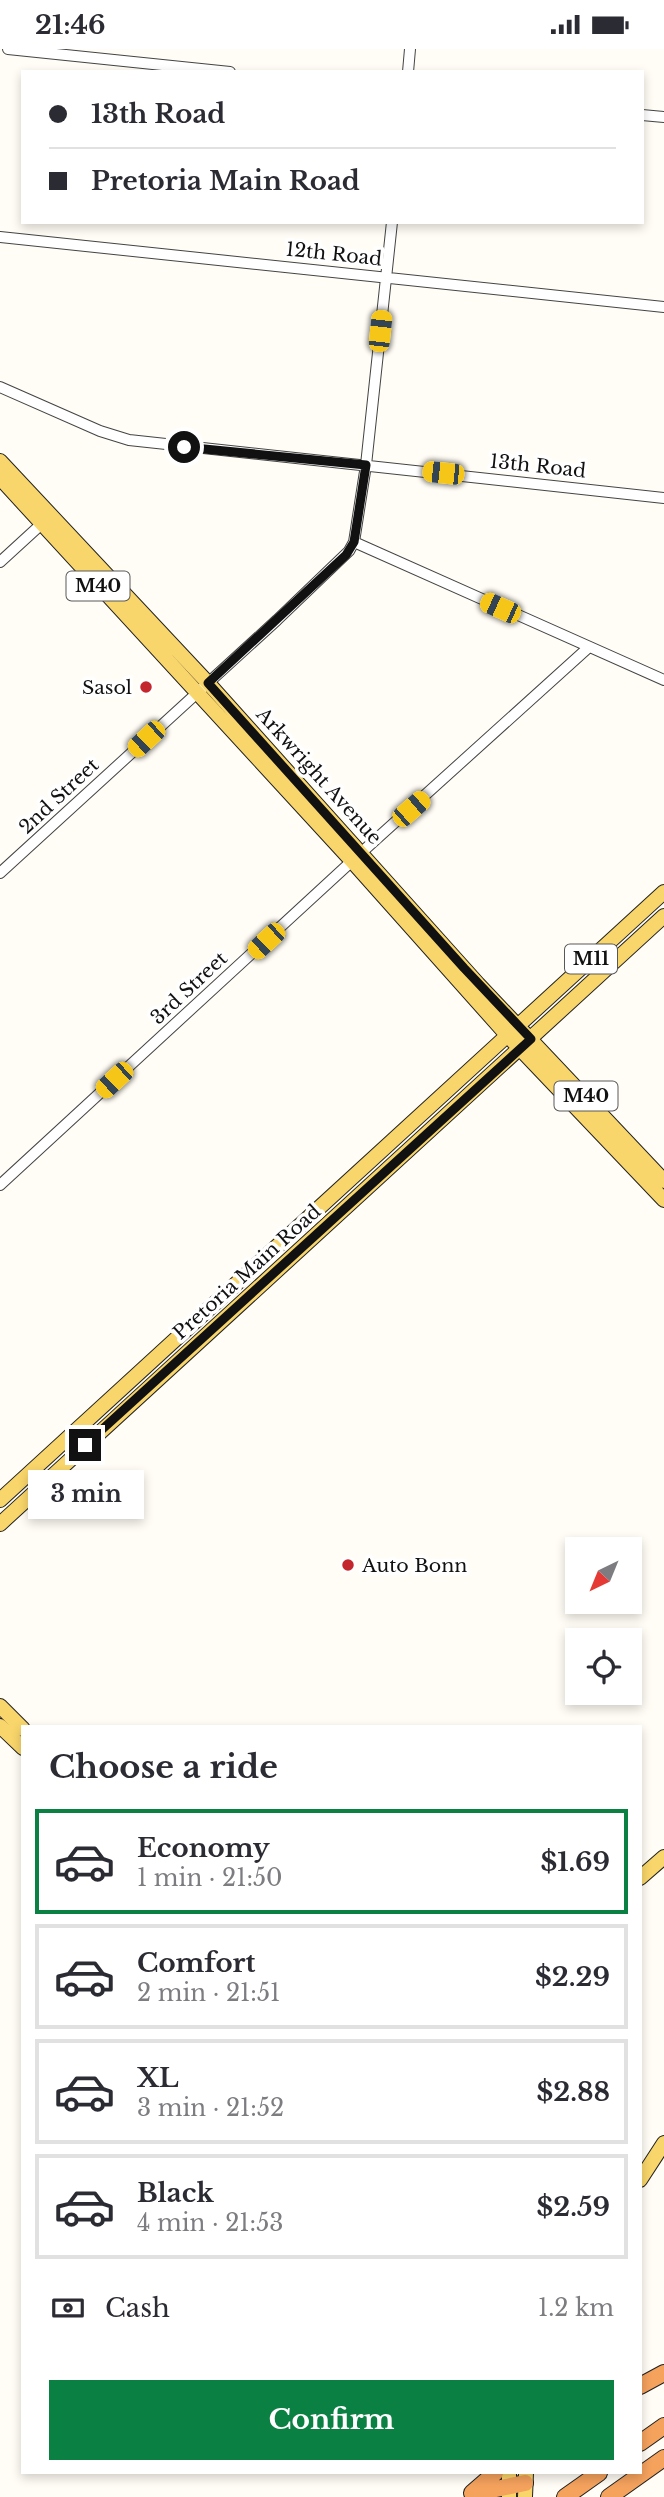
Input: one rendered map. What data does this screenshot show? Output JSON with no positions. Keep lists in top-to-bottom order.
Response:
{
  "streets": {
    "main road": [
      "M40",
      "Arkwright Avenue",
      "M11",
      "Pretoria Main Road"
    ],
    "street": [
      "12th Road",
      "13th Road",
      "2nd Street",
      "3rd Street"
    ]
  },
  "crossings": [
    ["Arkwright Avenue", "2nd Street"],
    ["Arkwright Avenue", "M11"],
    ["Arkwright Avenue", "3rd Street"],
    ["Arkwright Avenue", "Pretoria Main Road"],
    ["M11", "Pretoria Main Road"]
  ],
  "places": ["Sasol", "Auto Bonn"],
  "north": "bottom left",
  "page": {
    "status": "21:46",
    "banner": ["13th Road", "Pretoria Main Road"],
    "bubble": "3 min",
    "heading": "Choose a ride",
    "list": [
      {
        "name": "Economy",
        "note": "1 min · 21:50",
        "value": "$1.69"
      },
      {
        "name": "Comfort",
        "note": "2 min · 21:51",
        "value": "$2.29"
      },
      {
        "name": "XL",
        "note": "3 min · 21:52",
        "value": "$2.88"
      },
      {
        "name": "Black",
        "note": "4 min · 21:53",
        "value": "$2.59"
      }
    ],
    "pay": ["Cash", "1.2 km"],
    "buttons": "Confirm"
  }
}
